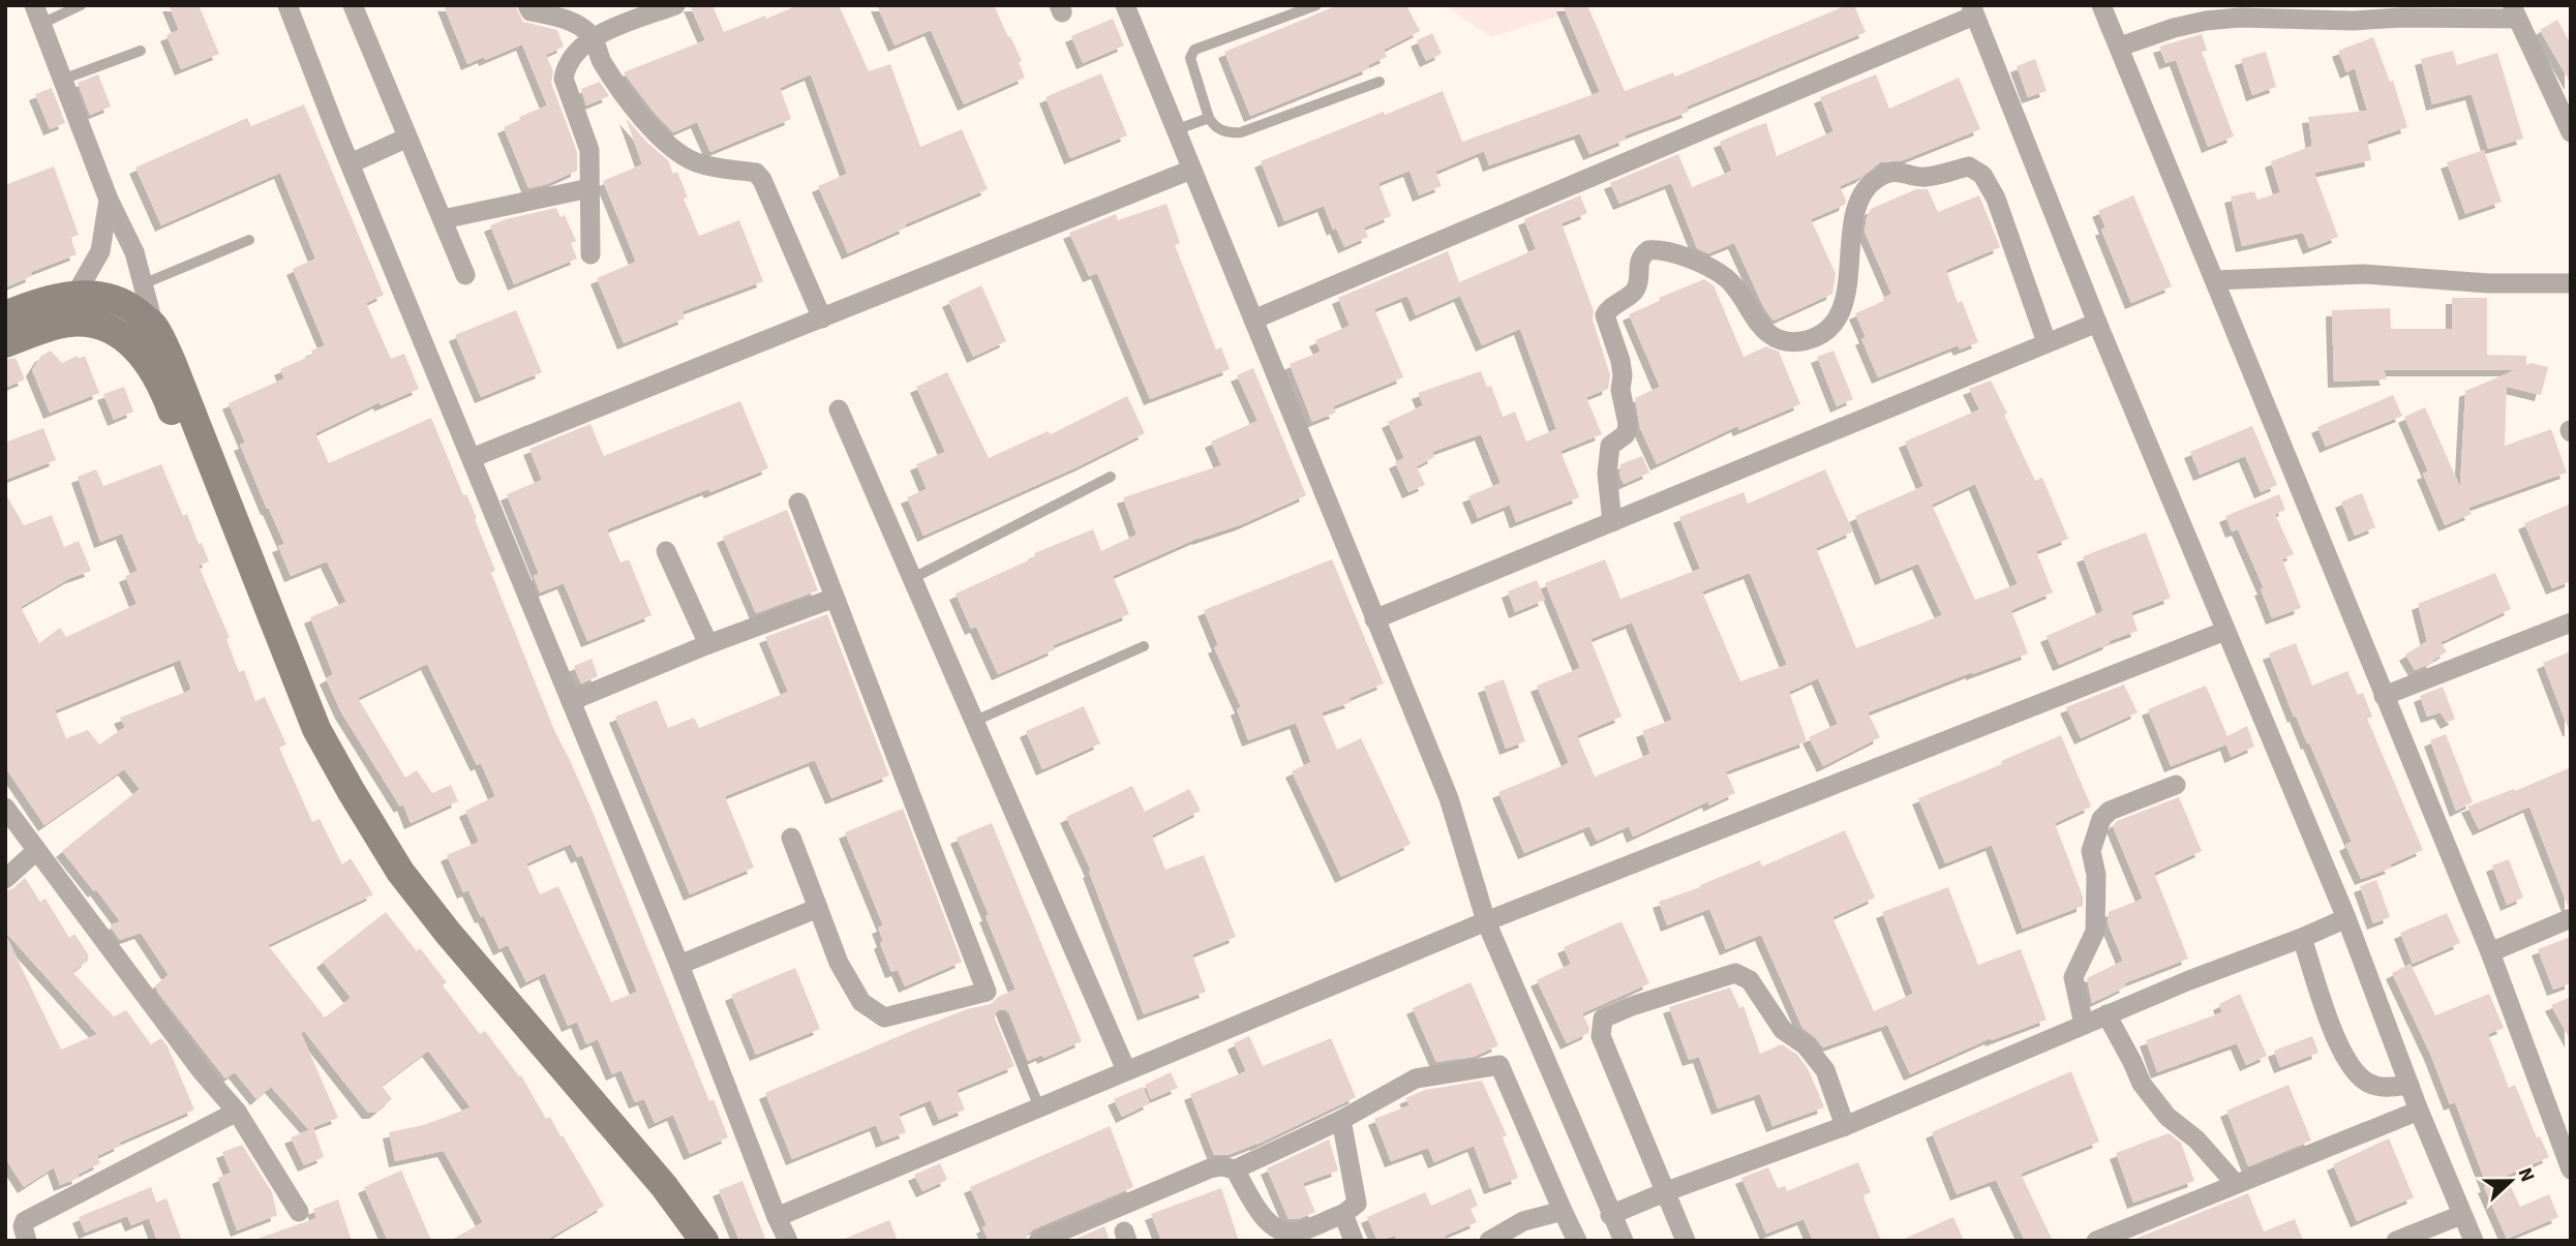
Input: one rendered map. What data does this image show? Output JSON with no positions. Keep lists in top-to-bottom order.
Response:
{
  "north": "right"
}
